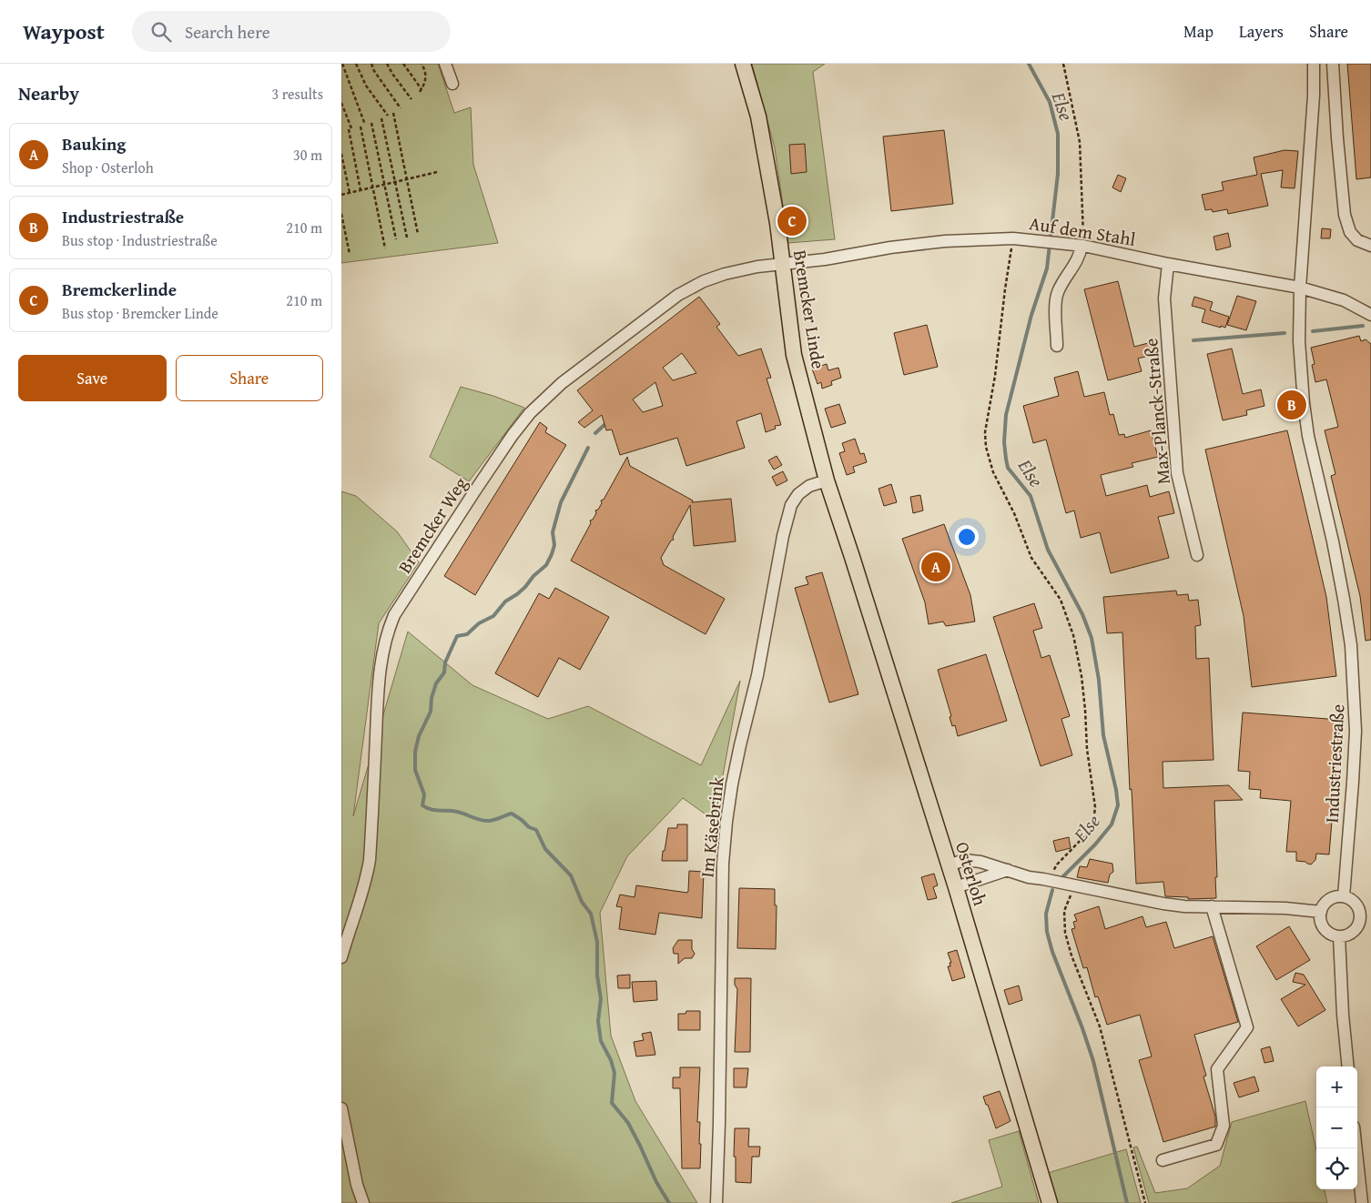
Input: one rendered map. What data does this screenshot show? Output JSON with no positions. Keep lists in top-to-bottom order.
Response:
{
  "streets": {
    "main road": ["Bremcker Linde", "Osterloh"],
    "street": [
      "Auf dem Stahl",
      "Max-Planck-Straße",
      "Bremcker Weg",
      "Industriestraße",
      "Im Käsebrink"
    ]
  },
  "crossings": [
    ["Auf dem Stahl", "Bremcker Linde"],
    ["Auf dem Stahl", "Max-Planck-Straße"],
    ["Auf dem Stahl", "Bremcker Weg"],
    ["Auf dem Stahl", "Industriestraße"],
    ["Bremcker Linde", "Bremcker Weg"],
    ["Bremcker Linde", "Im Käsebrink"],
    ["Bremcker Linde", "Osterloh"]
  ],
  "water": ["Else"],
  "page": {
    "header": "Waypost",
    "search": "Search here",
    "nav": ["Map", "Layers", "Share"],
    "heading": ["Nearby", "3 results"],
    "list": [
      {
        "mark": "A",
        "name": "Bauking",
        "note": "Shop · Osterloh",
        "value": "30 m"
      },
      {
        "mark": "B",
        "name": "Industriestraße",
        "note": "Bus stop · Industriestraße",
        "value": "210 m"
      },
      {
        "mark": "C",
        "name": "Bremckerlinde",
        "note": "Bus stop · Bremcker Linde",
        "value": "210 m"
      }
    ],
    "pins": ["C", "B", "A"],
    "buttons": ["Save", "Share"],
    "map_buttons": ["+", "−"]
  }
}
